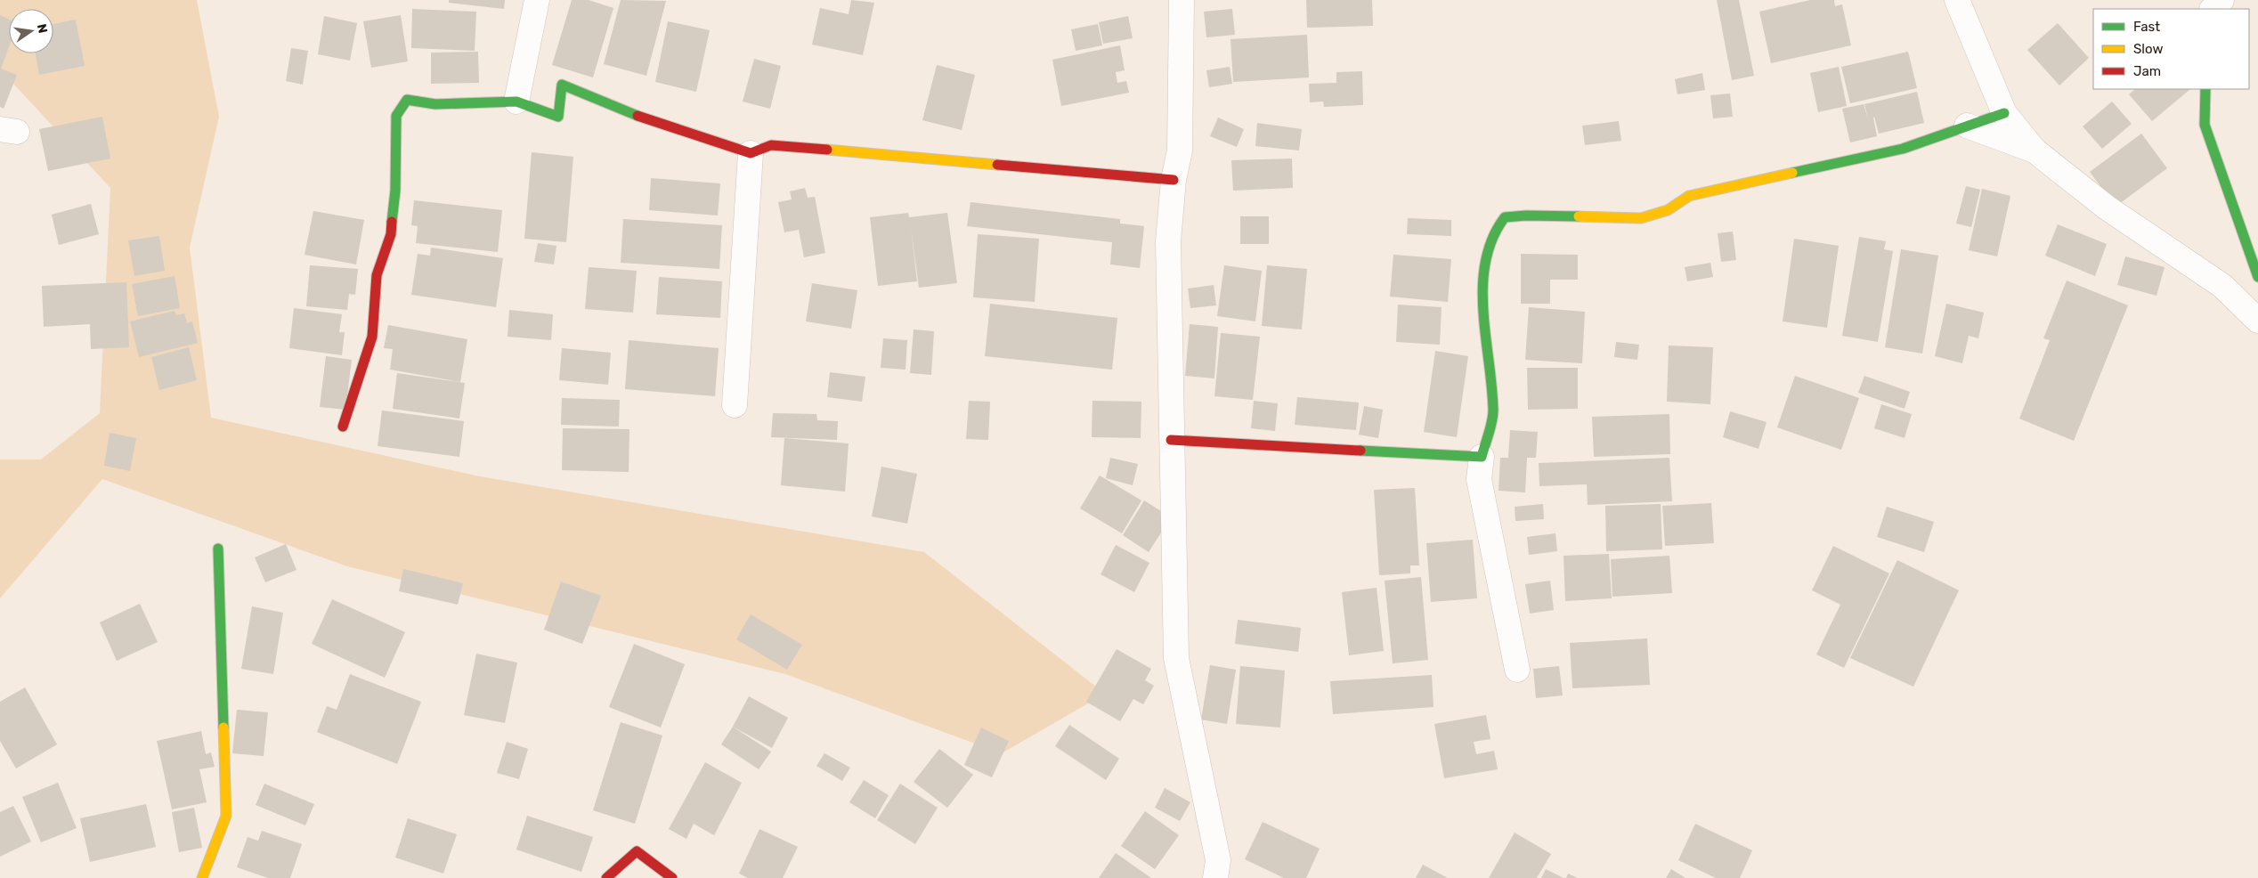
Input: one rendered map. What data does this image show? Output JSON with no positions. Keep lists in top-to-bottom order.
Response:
{
  "legend": ["Fast", "Slow", "Jam"],
  "north": "right"
}
